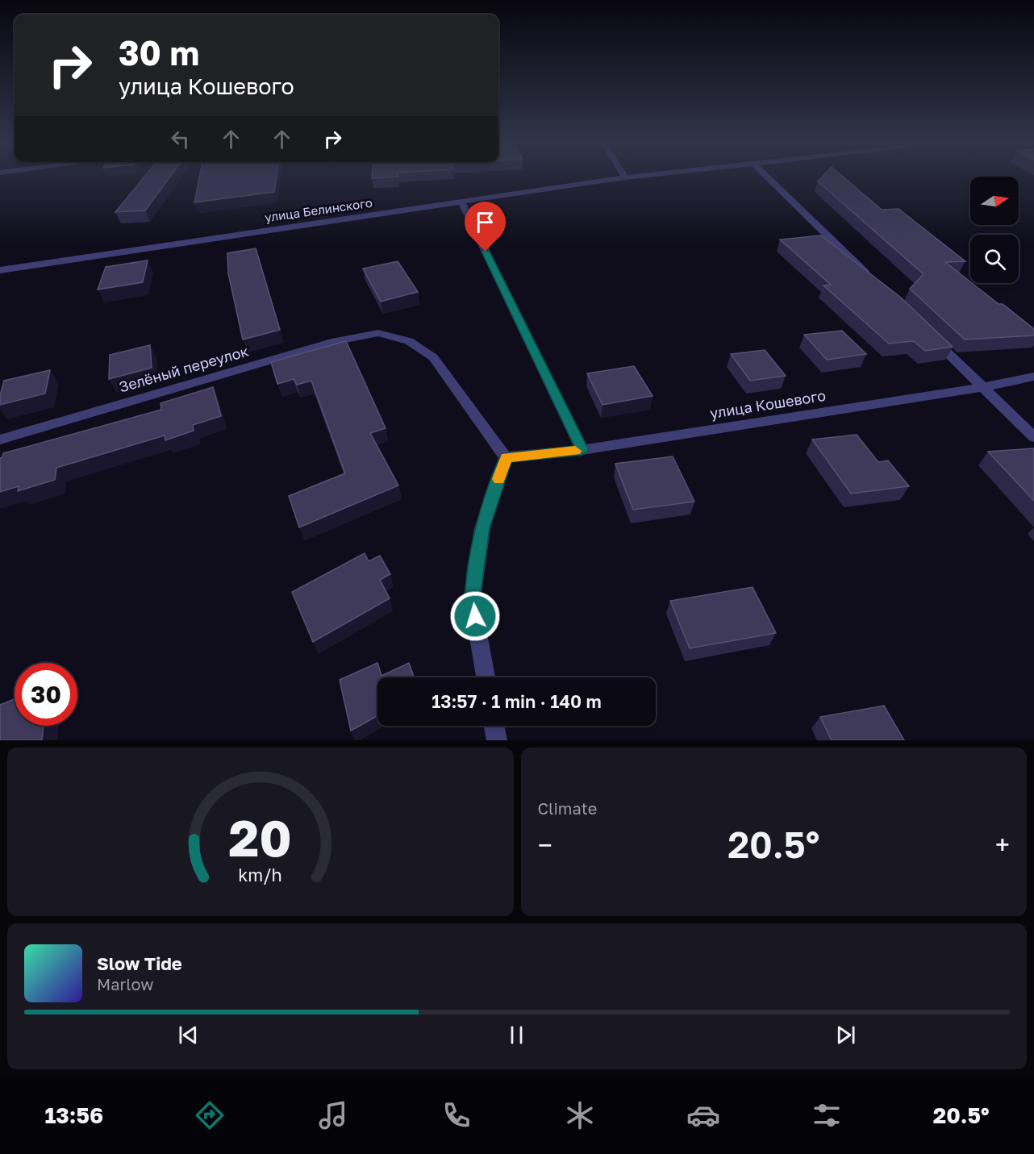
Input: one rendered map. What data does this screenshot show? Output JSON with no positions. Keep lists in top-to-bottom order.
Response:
{
  "streets": {
    "street": ["улица Белинского", "Зелёный переулок", "улица Кошевого"]
  },
  "crossings": [
    ["Зелёный переулок", "улица Кошевого"]
  ],
  "north": "right",
  "page": {
    "turn": ["30 m", "улица Кошевого"],
    "limit": "30",
    "trip": "13:57 · 1 min · 140 m",
    "tile": "Climate",
    "heat": ["−", "20.5°", "+"],
    "song": ["Slow Tide", "Marlow"],
    "tabs": ["13:56", "20.5°"],
    "gauge": ["20", "km/h"]
  }
}
